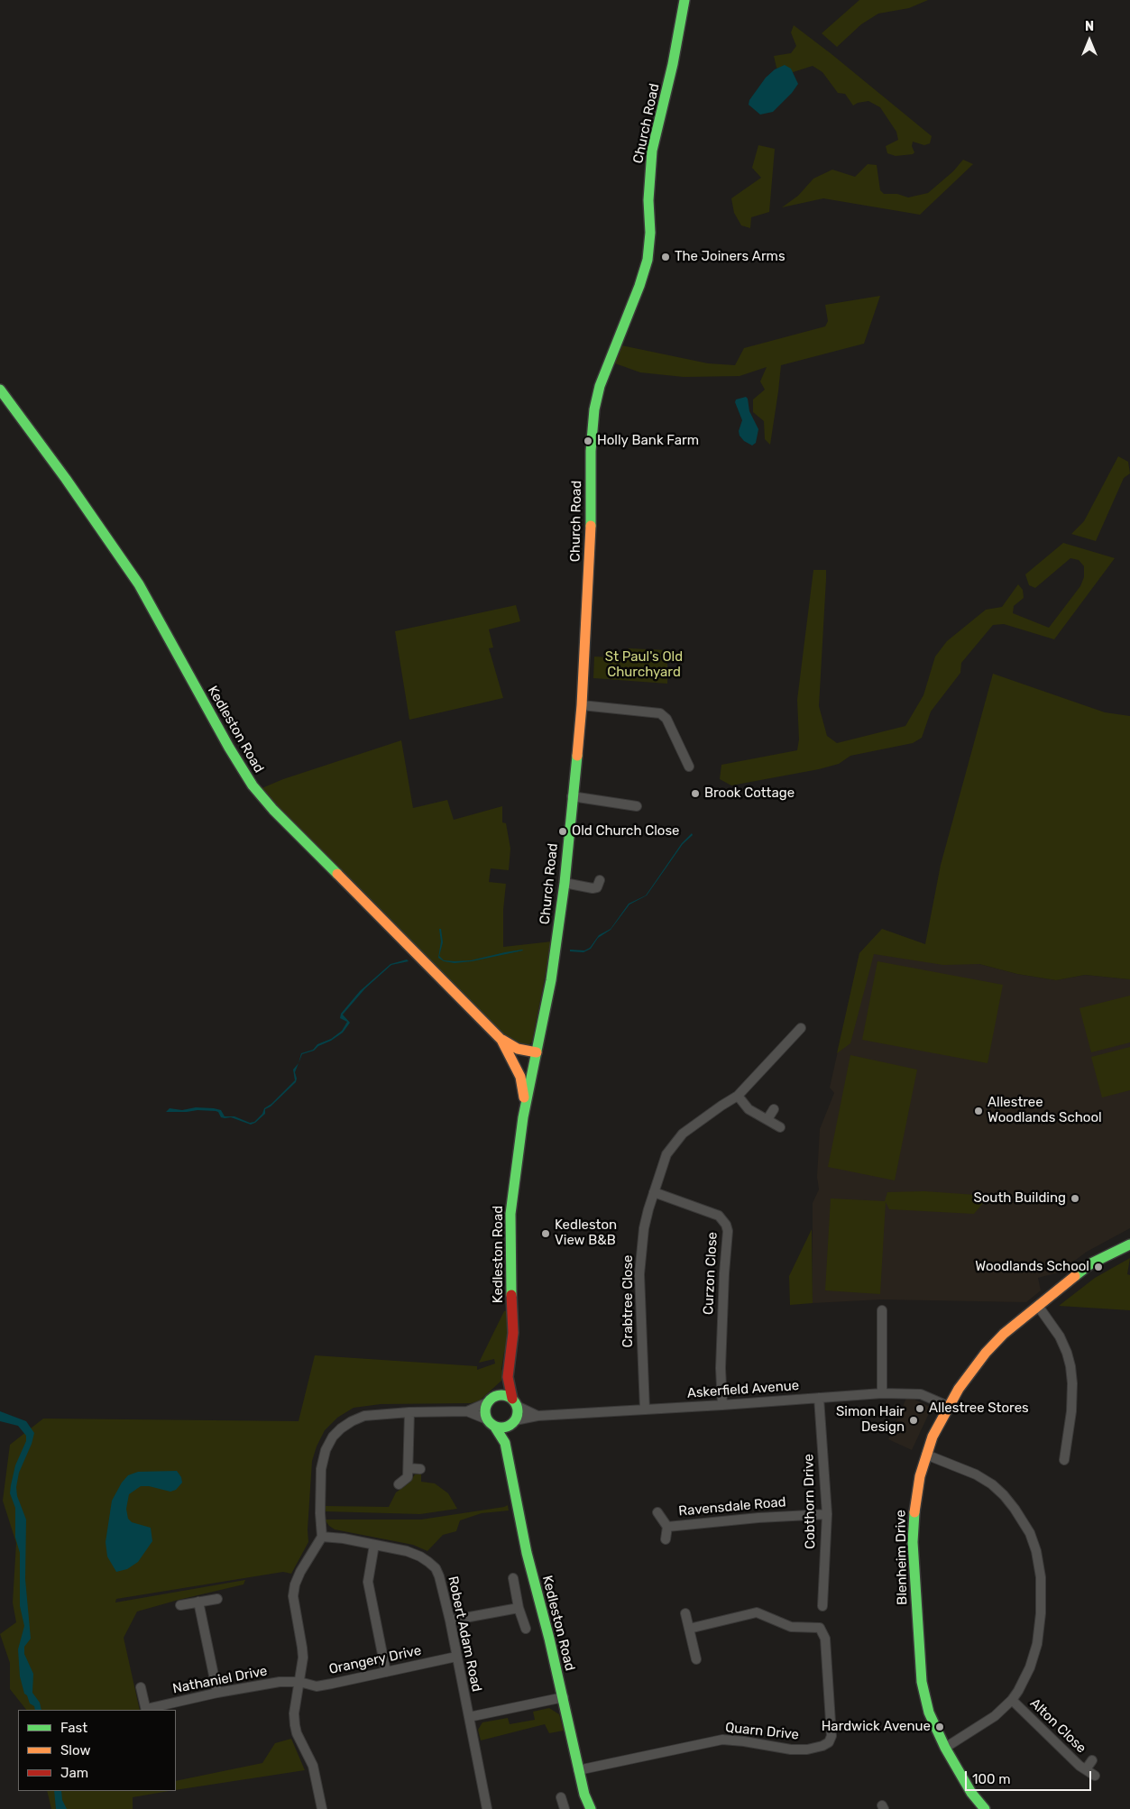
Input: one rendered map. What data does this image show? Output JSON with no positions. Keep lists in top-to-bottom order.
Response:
{
  "streets": {
    "street": [
      "Church Road",
      "Kedleston Road",
      "Curzon Close",
      "Crabtree Close",
      "Askerfield Avenue",
      "Cobthorn Drive",
      "Ravensdale Road",
      "Blenheim Drive",
      "Robert Adam Road",
      "Orangery Drive",
      "Nathaniel Drive",
      "Alton Close",
      "Quarn Drive"
    ]
  },
  "crossings": [
    ["Church Road", "Kedleston Road"],
    ["Kedleston Road", "Askerfield Avenue"],
    ["Kedleston Road", "Quarn Drive"],
    ["Curzon Close", "Crabtree Close"],
    ["Curzon Close", "Askerfield Avenue"],
    ["Crabtree Close", "Askerfield Avenue"],
    ["Askerfield Avenue", "Cobthorn Drive"],
    ["Askerfield Avenue", "Blenheim Drive"],
    ["Cobthorn Drive", "Ravensdale Road"],
    ["Robert Adam Road", "Orangery Drive"],
    ["Orangery Drive", "Nathaniel Drive"]
  ],
  "parks": ["St Paul's Old Churchyard"],
  "places": [
    "The Joiners Arms",
    "Holly Bank Farm",
    "Brook Cottage",
    "Old Church Close",
    "Allestree Woodlands School",
    "South Building",
    "Kedleston View B&B",
    "Woodlands School",
    "Allestree Stores",
    "Simon Hair Design",
    "Hardwick Avenue"
  ],
  "legend": ["Fast", "Slow", "Jam"],
  "scale_bar": "100 m",
  "north": "top"
}
